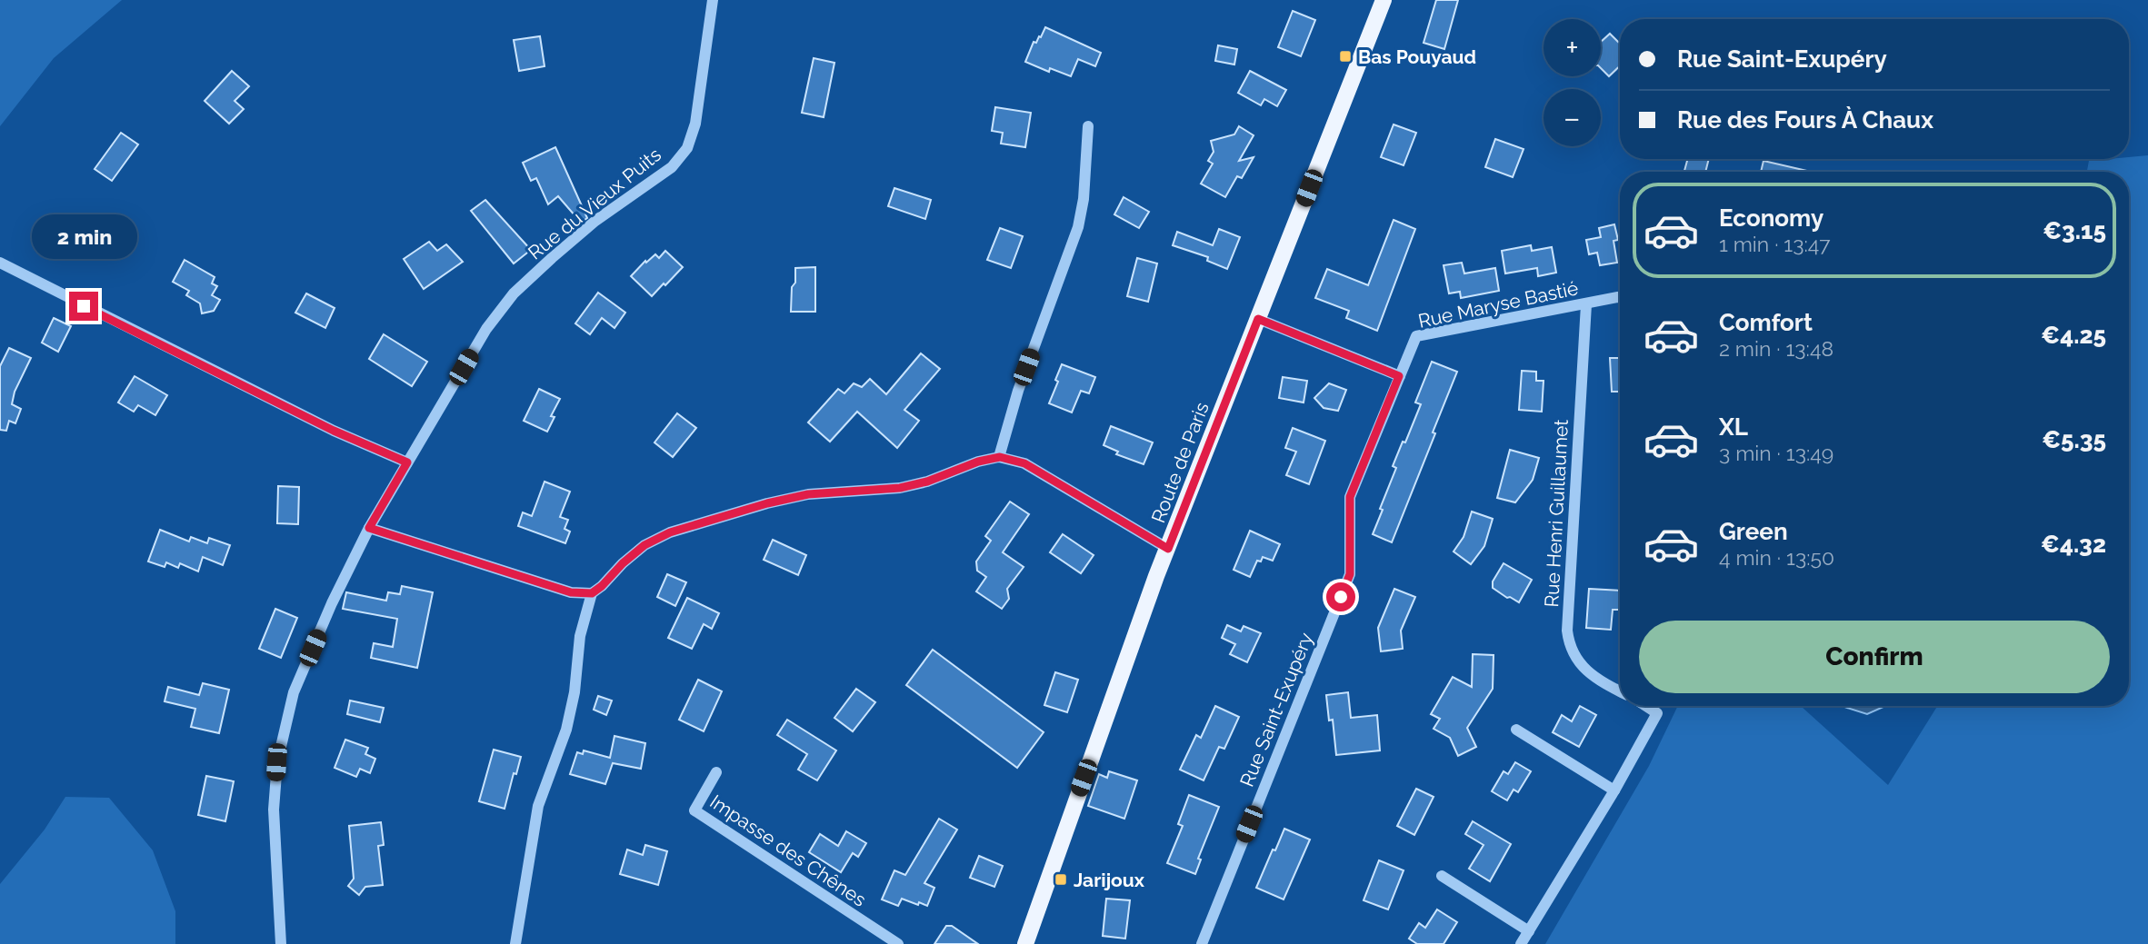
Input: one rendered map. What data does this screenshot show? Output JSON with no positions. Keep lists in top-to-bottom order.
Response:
{
  "streets": {
    "main road": ["Route de Paris"],
    "street": [
      "Rue du Vieux Puits",
      "Rue Maryse Bastié",
      "Rue Henri Guillaumet",
      "Rue Saint-Exupéry",
      "Impasse des Chênes"
    ]
  },
  "crossings": [
    ["Rue Maryse Bastié", "Rue Henri Guillaumet"],
    ["Rue Maryse Bastié", "Rue Saint-Exupéry"]
  ],
  "places": {
    "transit": ["Bas Pouyaud", "Jarijoux"]
  },
  "page": {
    "map_buttons": ["+", "−"],
    "banner": ["Rue Saint-Exupéry", "Rue des Fours À Chaux"],
    "list": [
      {
        "name": "Economy",
        "note": "1 min · 13:47",
        "value": "€3.15"
      },
      {
        "name": "Comfort",
        "note": "2 min · 13:48",
        "value": "€4.25"
      },
      {
        "name": "XL",
        "note": "3 min · 13:49",
        "value": "€5.35"
      },
      {
        "name": "Green",
        "note": "4 min · 13:50",
        "value": "€4.32"
      }
    ],
    "bubble": "2 min",
    "buttons": "Confirm"
  }
}
